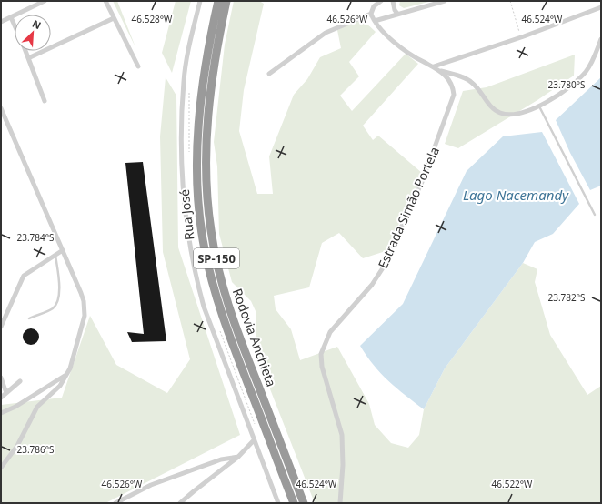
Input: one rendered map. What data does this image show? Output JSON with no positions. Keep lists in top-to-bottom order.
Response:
{
  "streets": {
    "highway": ["SP-150", "Rodovia Anchieta"],
    "street": ["Estrada Simão Portela", "Rua José"]
  },
  "water": ["Lago Nacemandy"],
  "north": "top right",
  "coordinates": [
    "46.528°W",
    "46.526°W",
    "46.524°W",
    "23.780°S",
    "23.784°S",
    "23.782°S",
    "23.786°S",
    "46.522°W"
  ]
}
